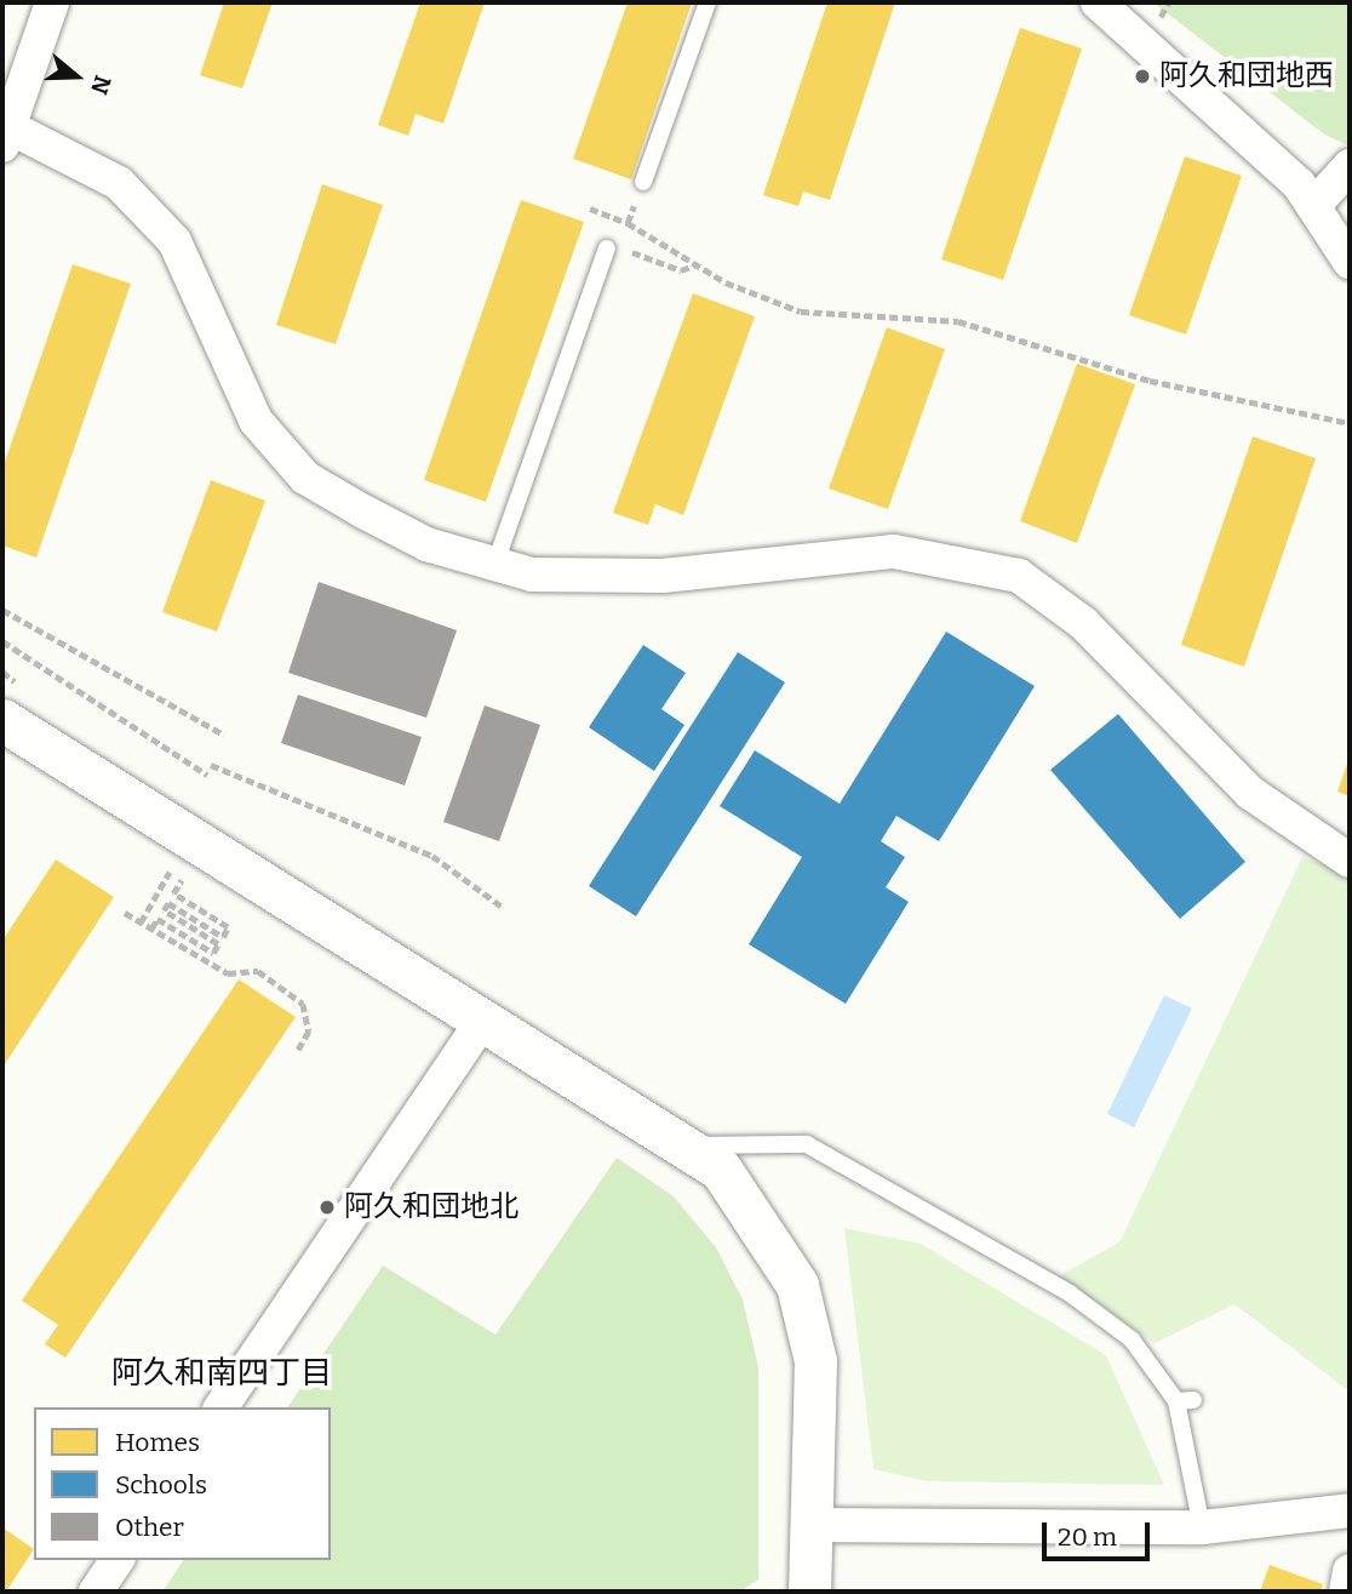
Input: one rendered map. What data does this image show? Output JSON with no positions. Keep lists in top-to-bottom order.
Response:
{
  "districts": ["阿久和南四丁目"],
  "places": ["阿久和団地西", "阿久和団地北"],
  "legend": ["Homes", "Schools", "Other"],
  "scale_bar": "20 m",
  "north": "right"
}
